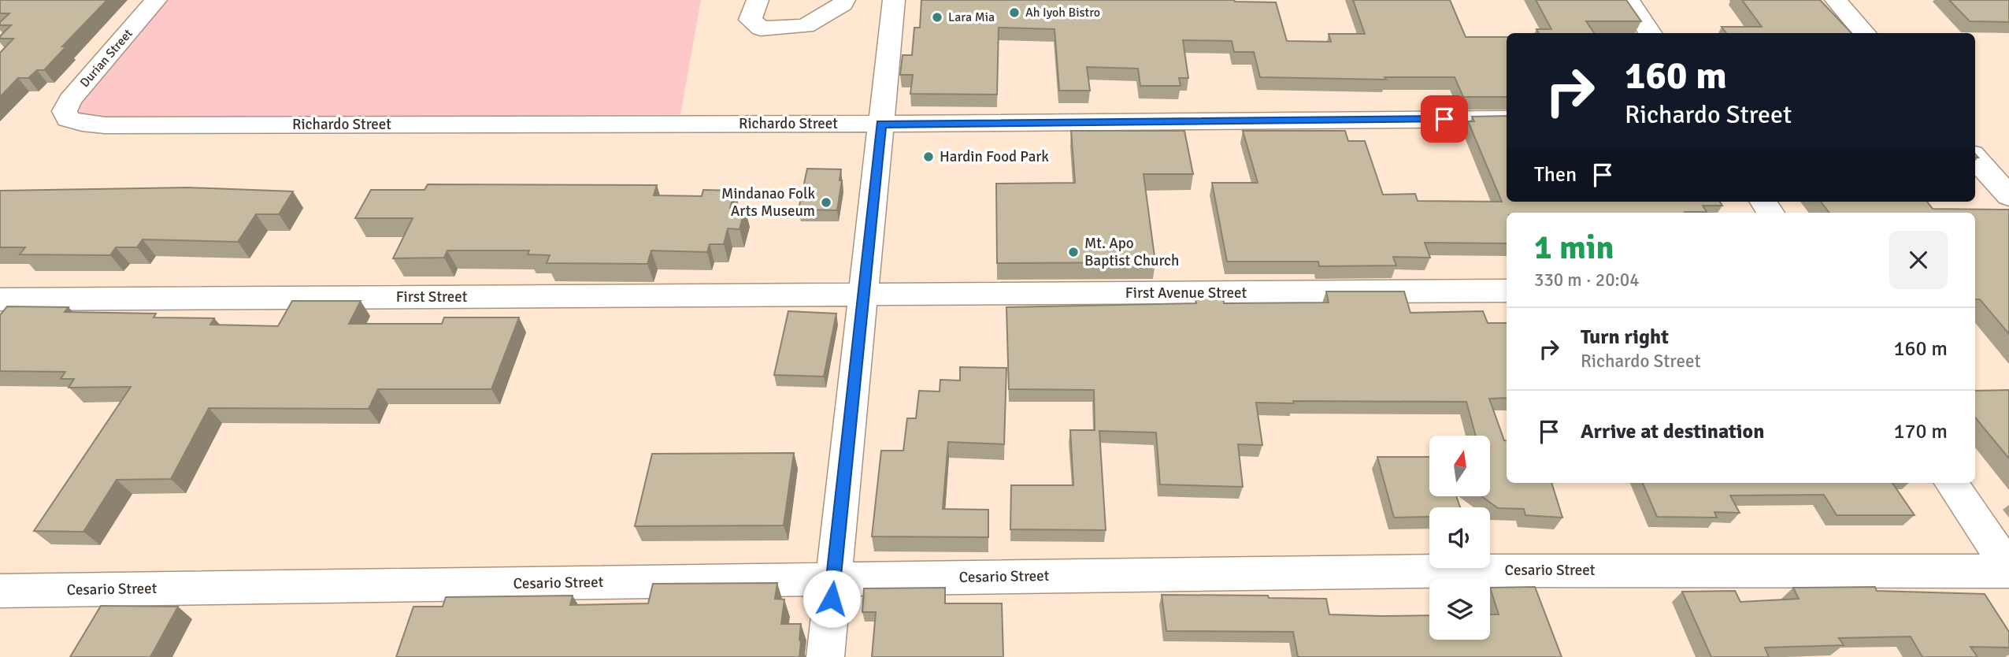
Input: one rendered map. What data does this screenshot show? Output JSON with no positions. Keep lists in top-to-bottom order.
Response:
{
  "streets": {
    "street": [
      "Durian Street",
      "Richardo Street",
      "First Avenue Street",
      "First Street",
      "Cesario Street"
    ]
  },
  "crossings": [
    ["Durian Street", "Richardo Street"],
    ["First Avenue Street", "First Street"]
  ],
  "places": [
    "Ah Iyoh Bistro",
    "Lara Mia",
    "Hardin Food Park",
    "Mindanao Folk Arts Museum",
    "Mt. Apo Baptist Church"
  ],
  "north": "top",
  "page": {
    "turn": ["160 m", "Richardo Street"],
    "then": "Then",
    "heading": ["1 min", "330 m · 20:04"],
    "list": [
      {
        "name": "Turn right",
        "note": "Richardo Street",
        "value": "160 m"
      },
      {
        "name": "Arrive at destination",
        "value": "170 m"
      }
    ]
  }
}
